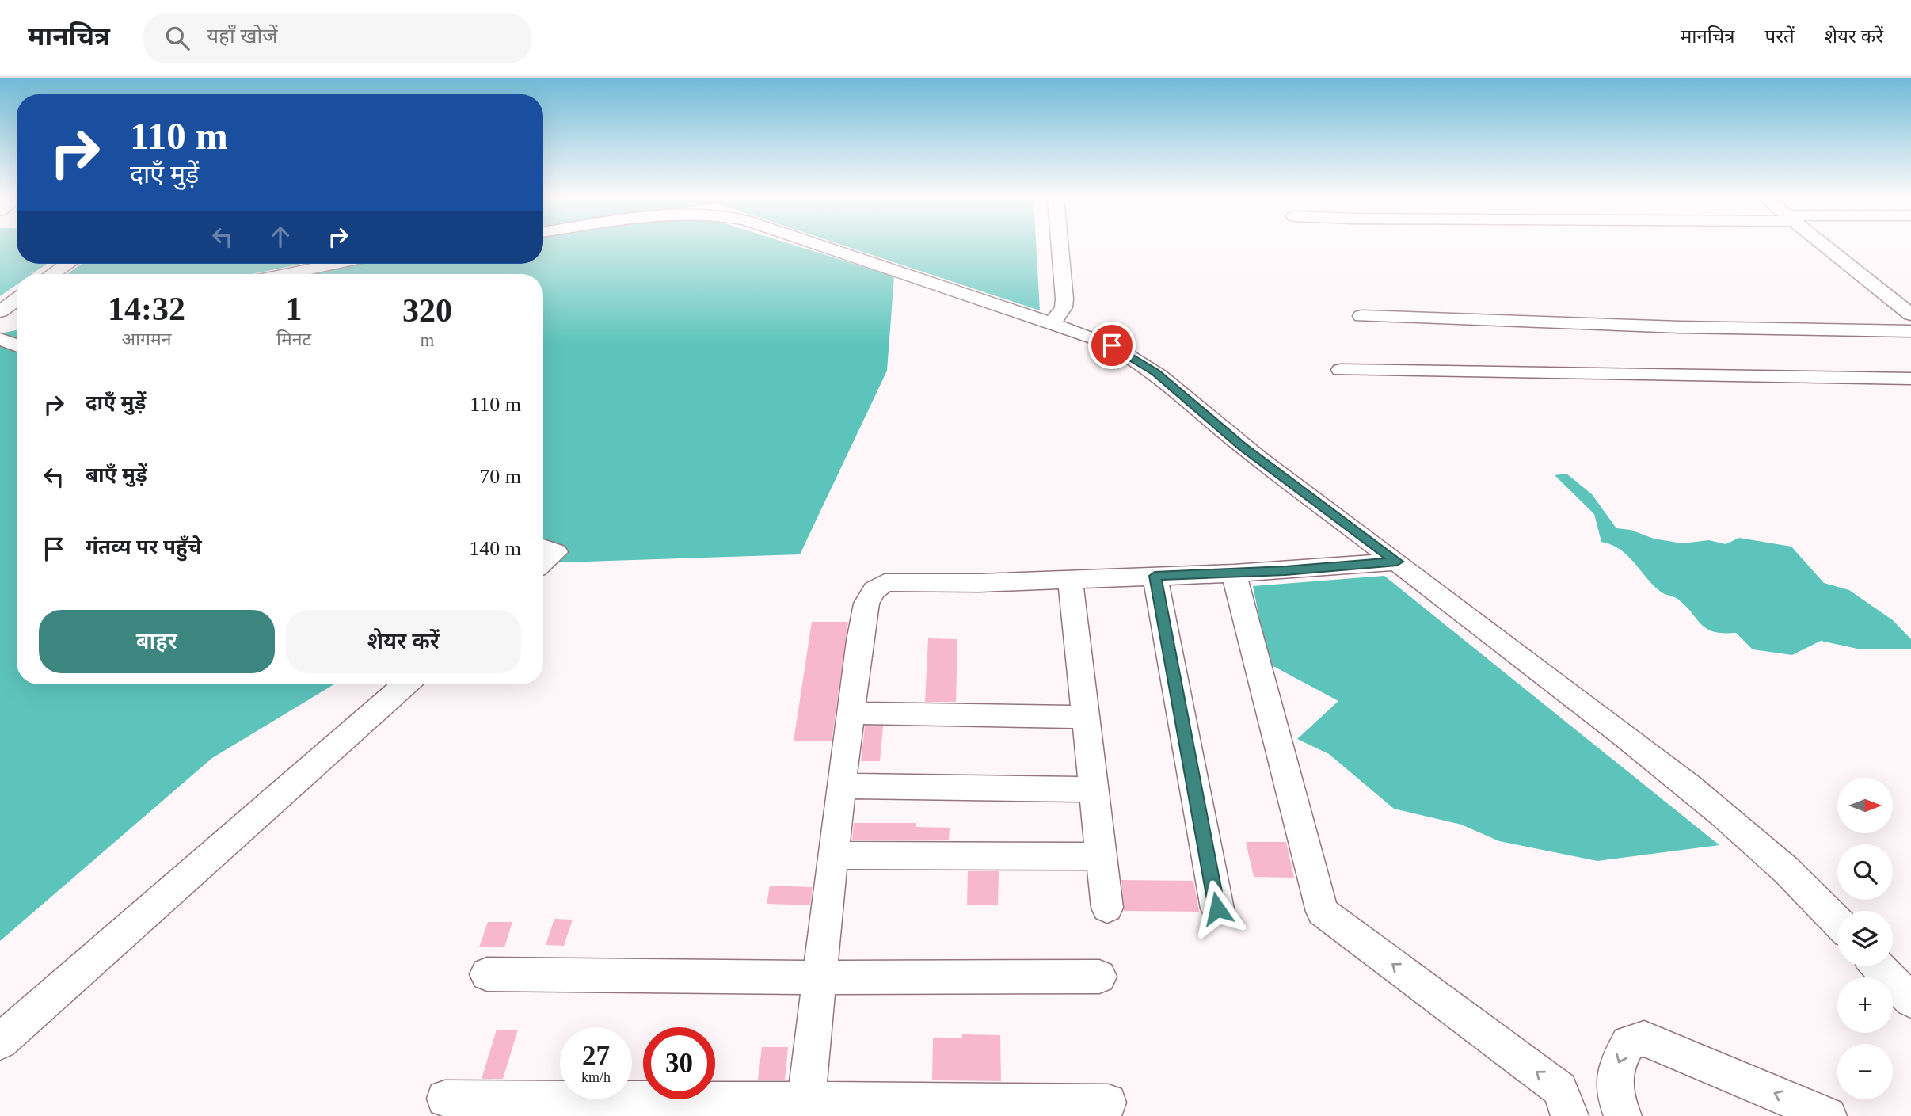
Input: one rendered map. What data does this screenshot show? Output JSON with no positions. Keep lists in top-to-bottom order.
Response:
{
  "north": "right",
  "page": {
    "header": "मानचित्र",
    "search": "यहाँ खोजें",
    "nav": ["मानचित्र", "परतें", "शेयर करें"],
    "turn": ["110 m", "दाएँ मुड़ें"],
    "eta": [
      "14:32",
      "आगमन",
      "1",
      "मिनट",
      "320",
      "m"
    ],
    "list": [
      {
        "name": "दाएँ मुड़ें",
        "value": "110 m"
      },
      {
        "name": "बाएँ मुड़ें",
        "value": "70 m"
      },
      {
        "name": "गंतव्य पर पहुँचे",
        "value": "140 m"
      }
    ],
    "buttons": ["बाहर", "शेयर करें"],
    "map_buttons": ["+", "−"],
    "speed": "27 km/h",
    "limit": "30"
  }
}
